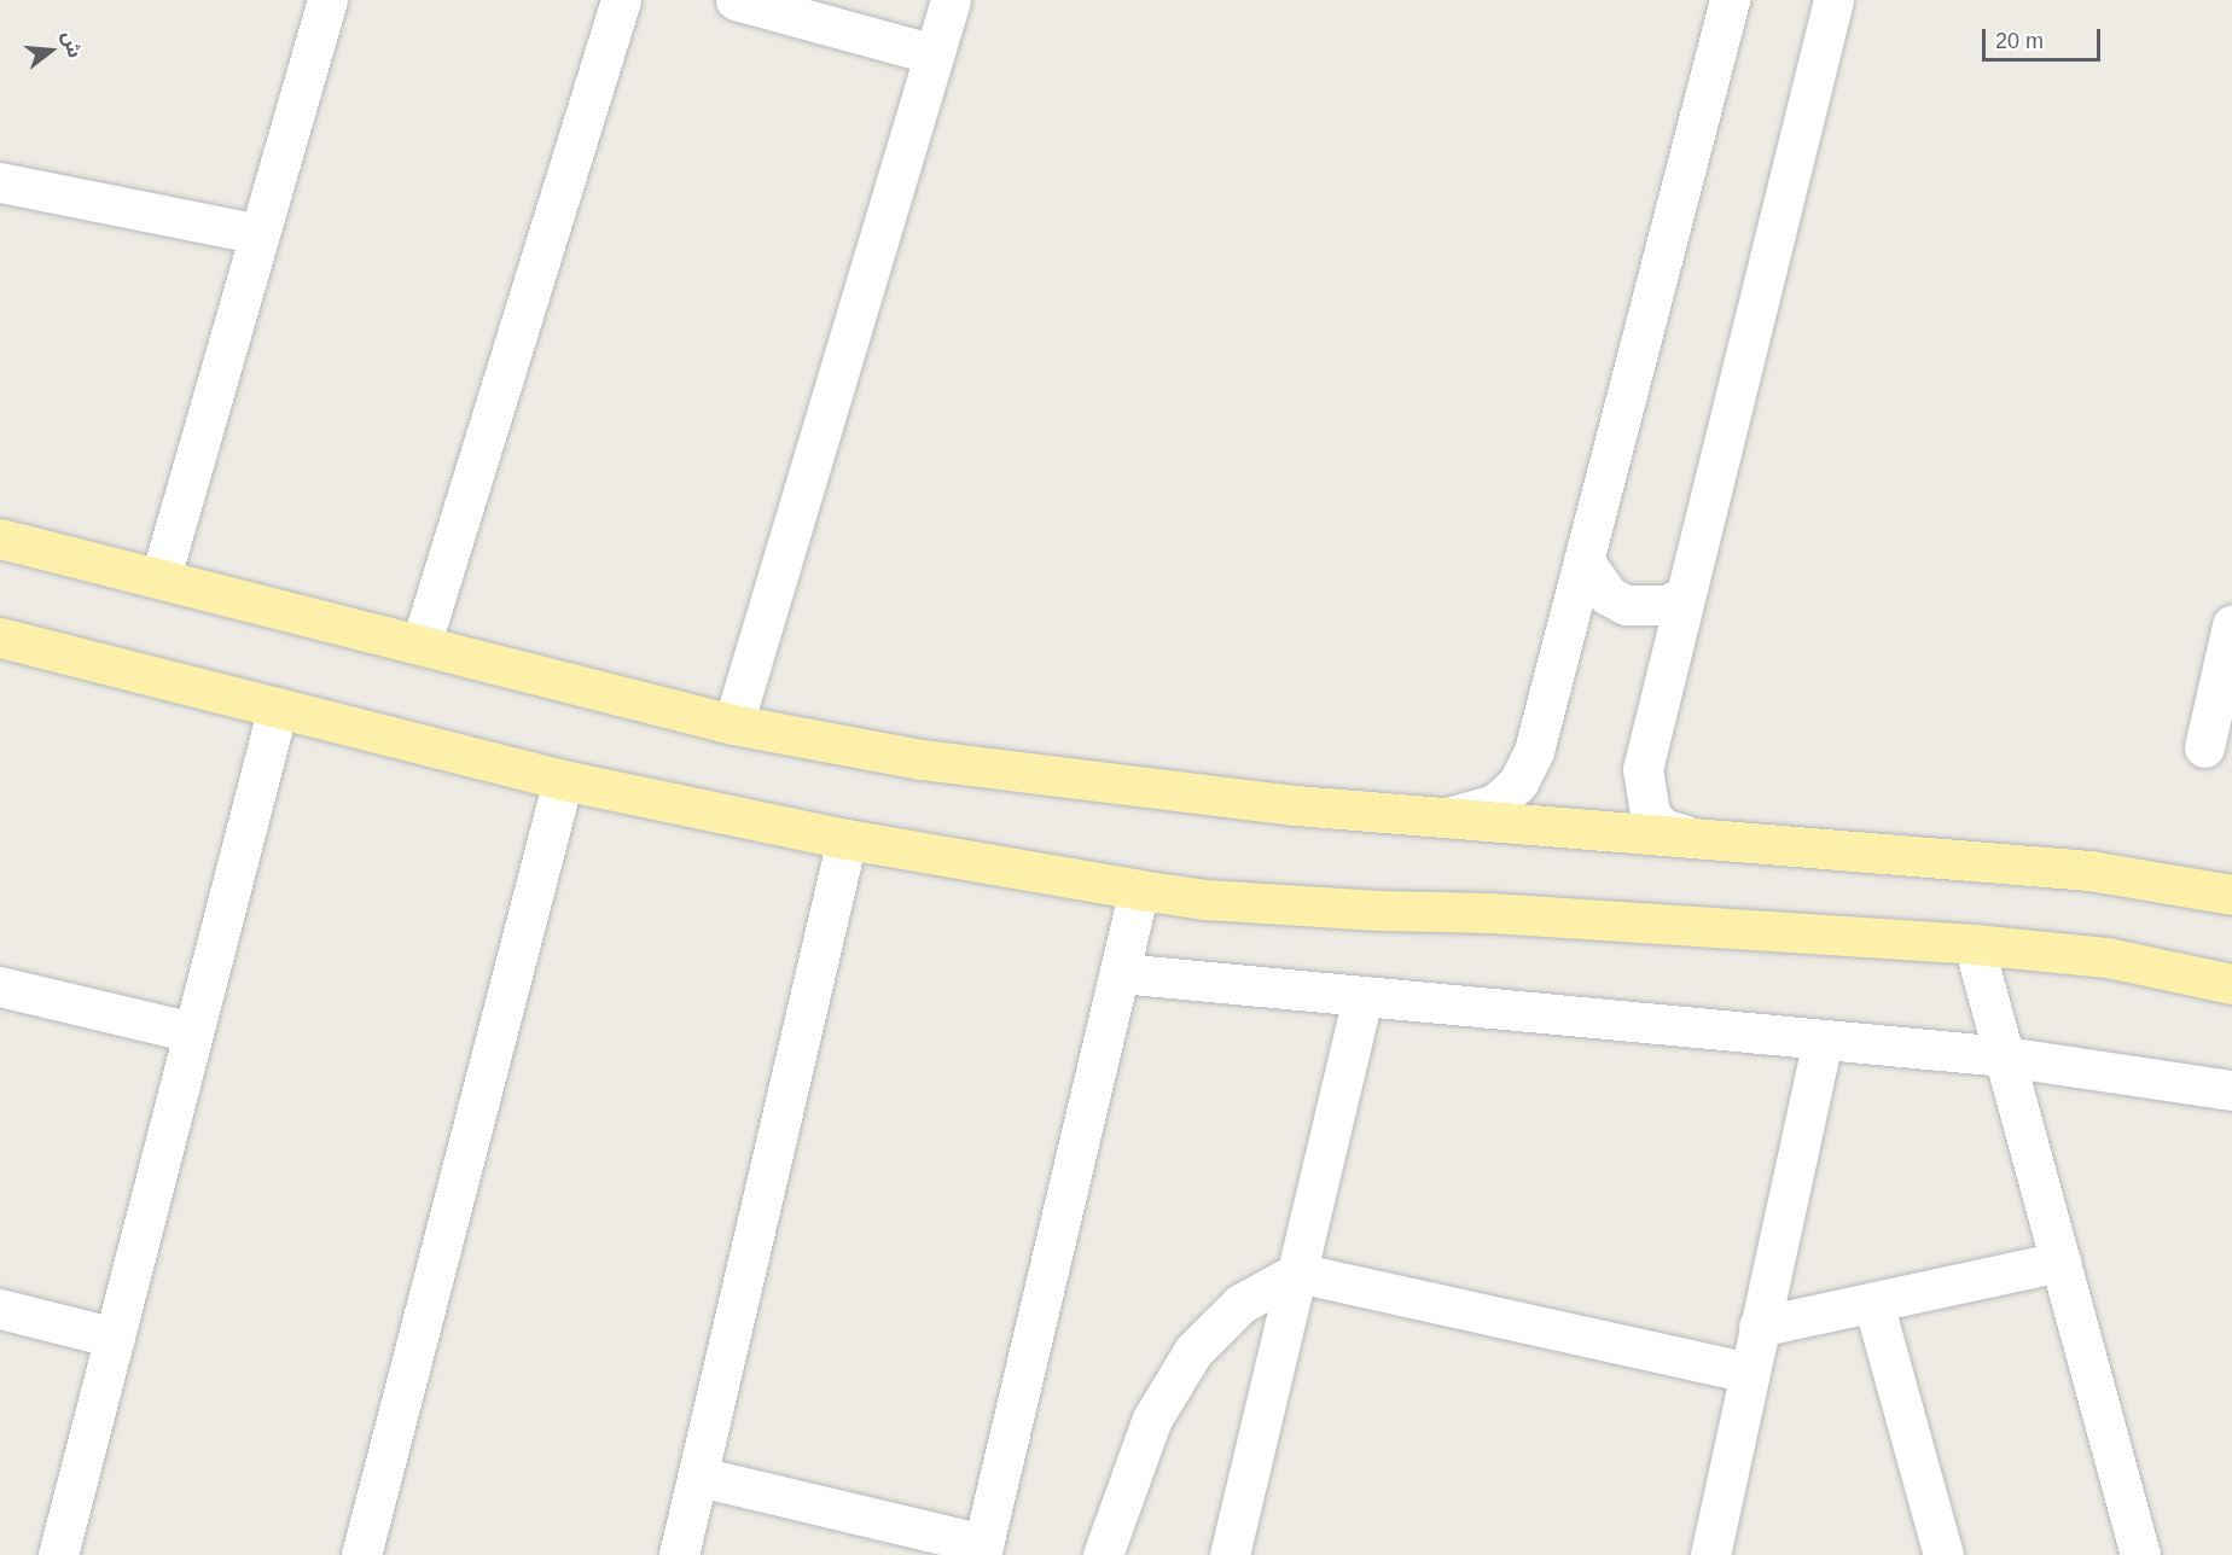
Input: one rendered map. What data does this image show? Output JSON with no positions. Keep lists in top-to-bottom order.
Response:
{
  "scale_bar": "20 m",
  "north": "right"
}
